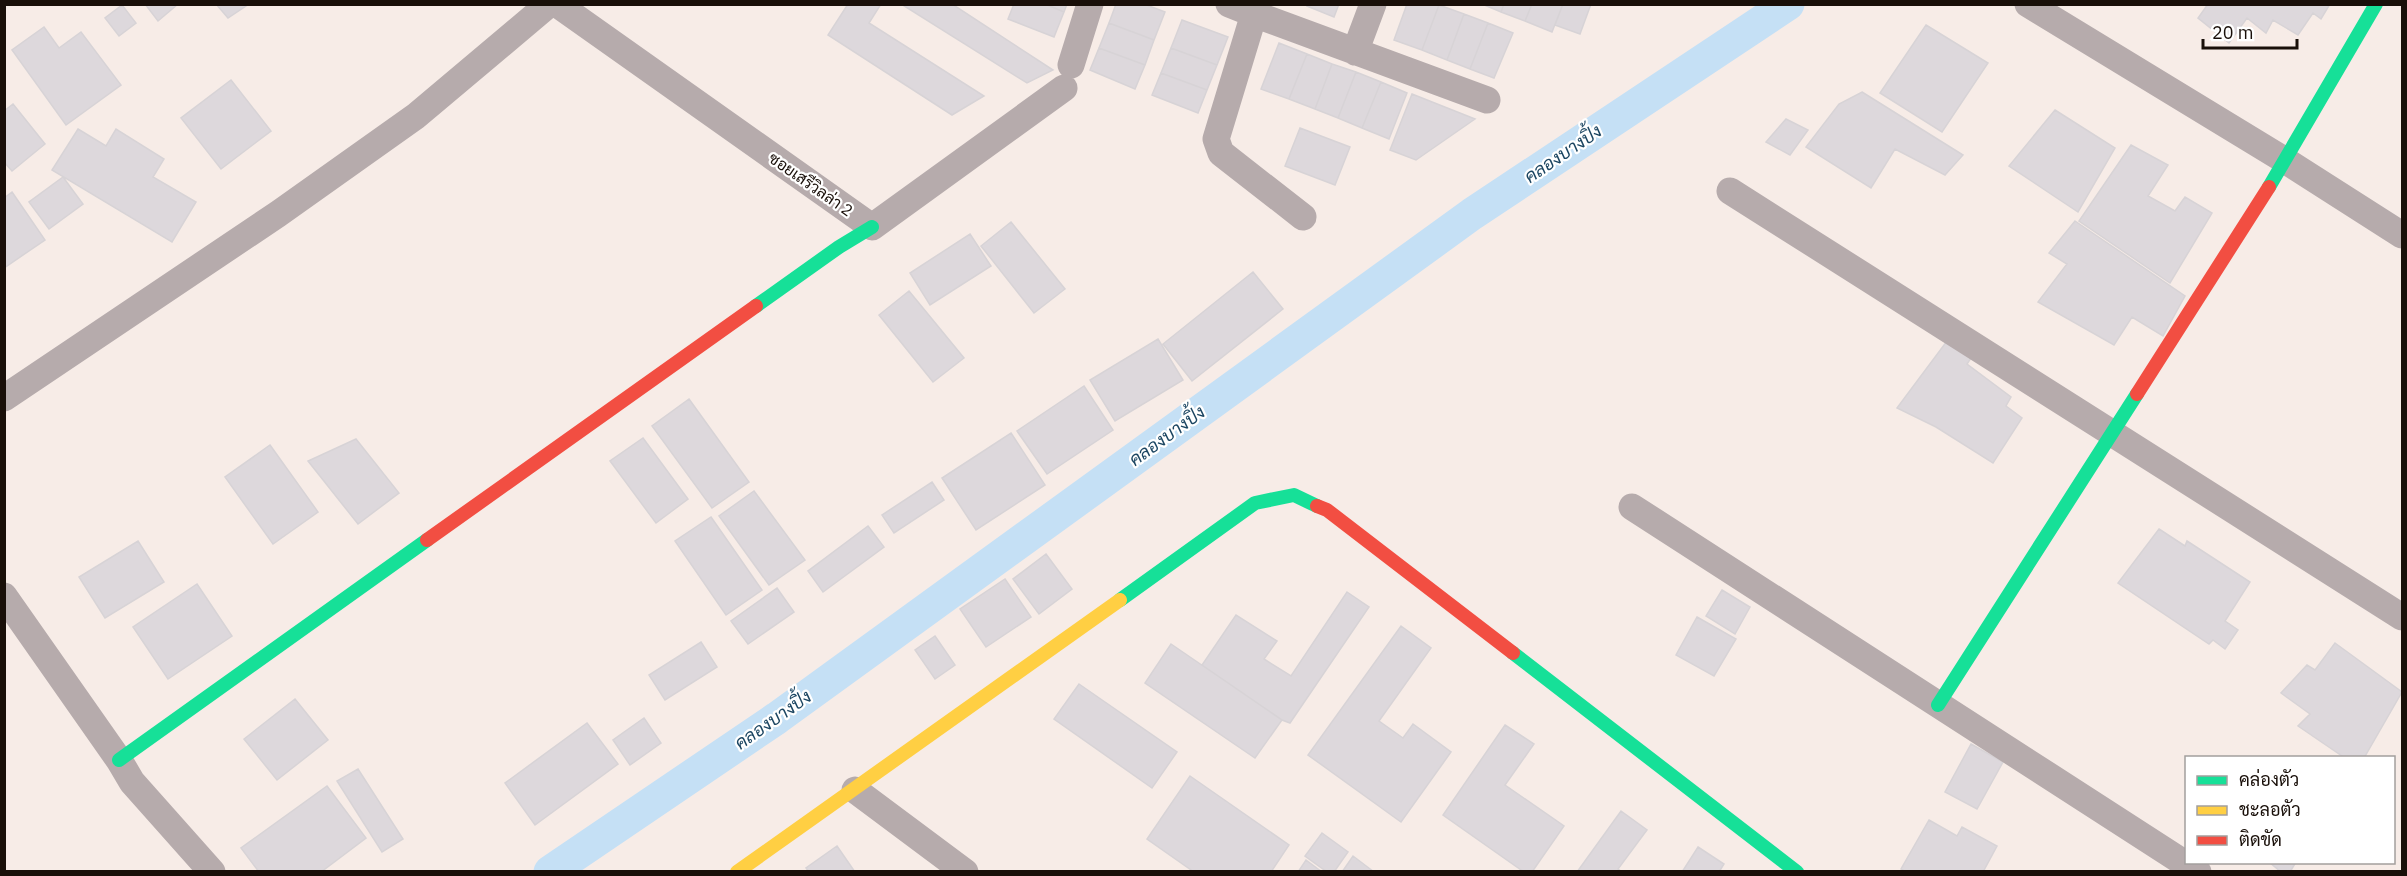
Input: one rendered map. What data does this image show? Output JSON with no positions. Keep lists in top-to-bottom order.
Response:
{
  "streets": {
    "street": ["ซอยเสรีวิลล่า 2"]
  },
  "water": ["คลองบางปิ้ง"],
  "legend": ["คล่องตัว", "ชะลอตัว", "ติดขัด"],
  "scale_bar": "20 m"
}
